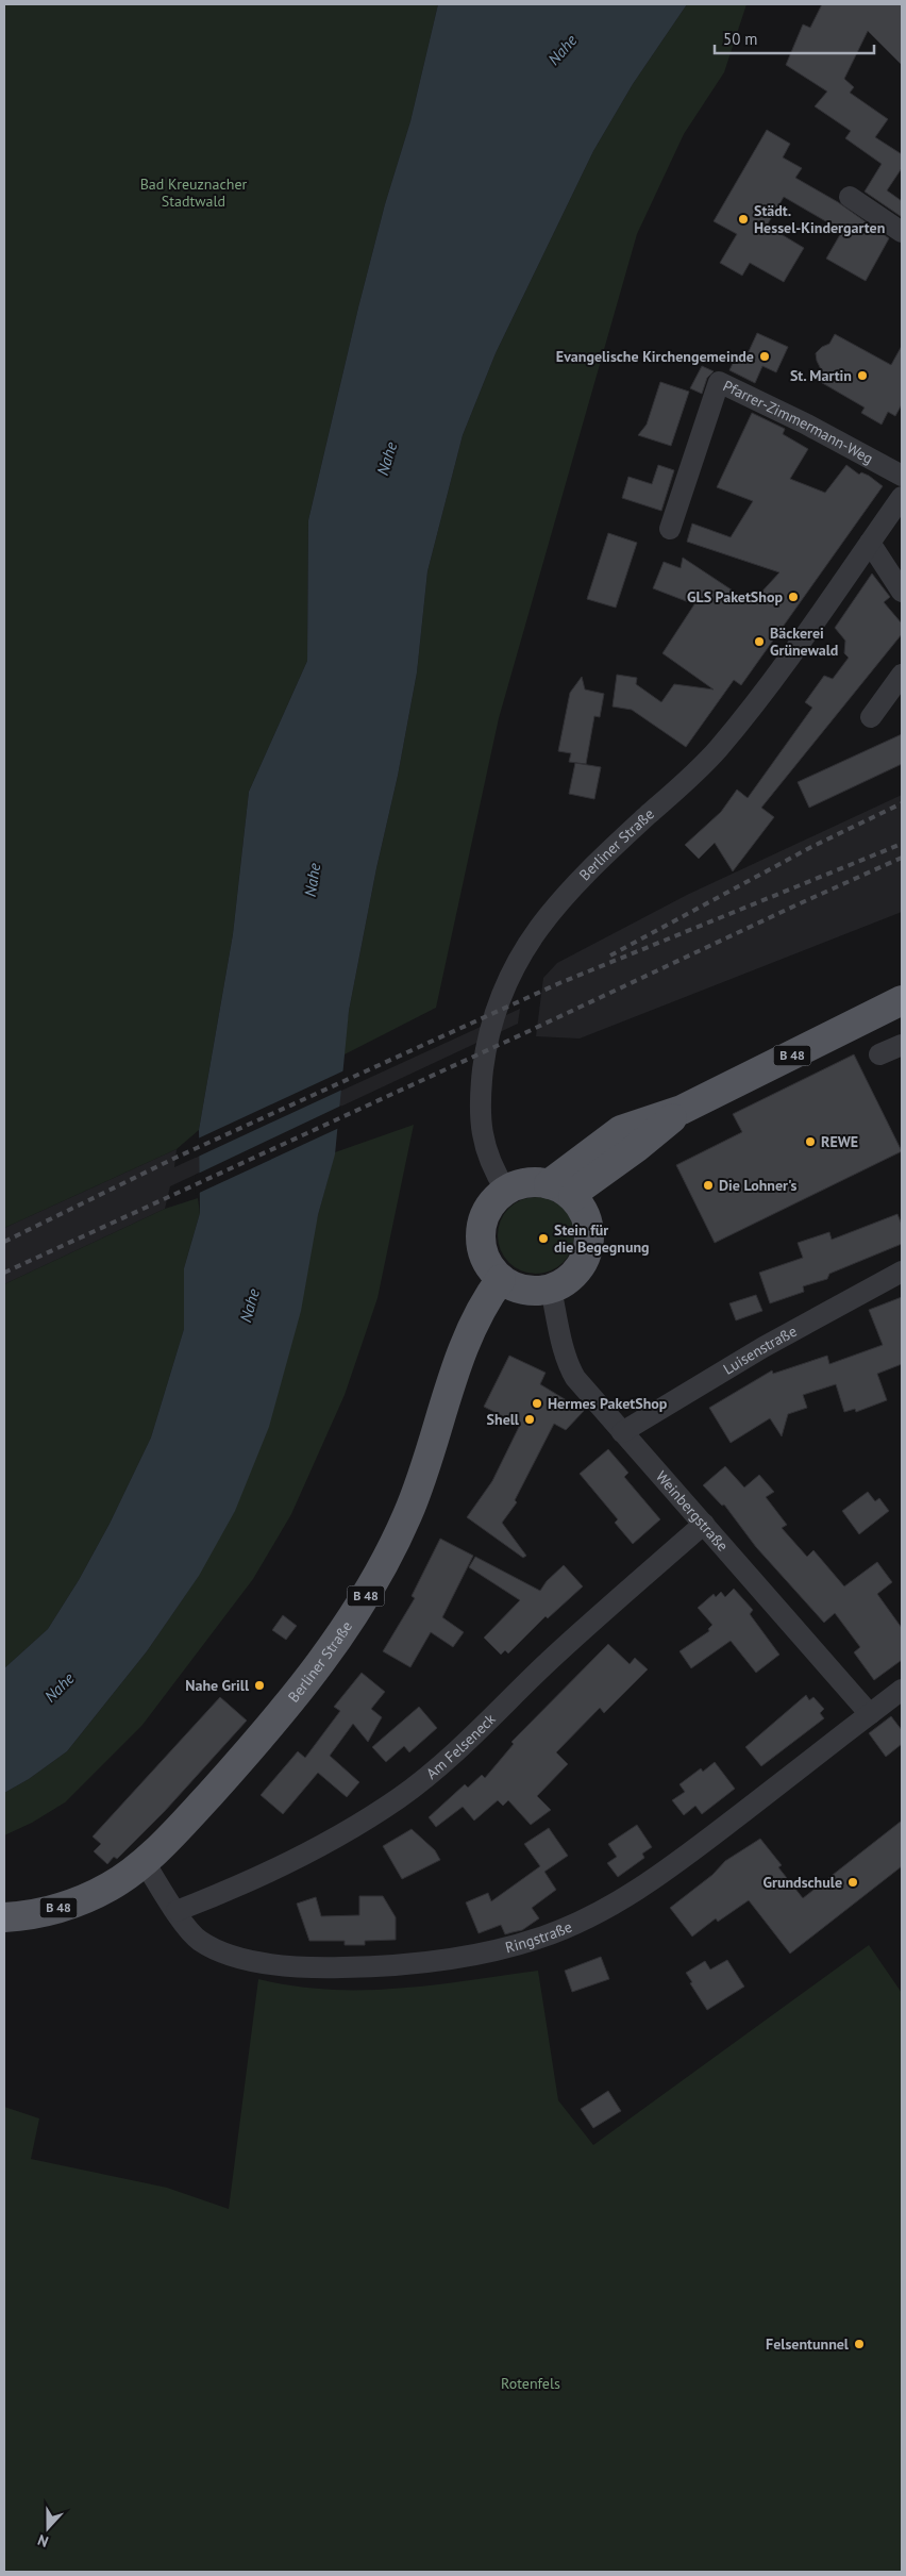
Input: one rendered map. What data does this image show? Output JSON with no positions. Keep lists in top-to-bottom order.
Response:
{
  "streets": {
    "main road": ["Berliner Straße", "B 48"],
    "street": [
      "Pfarrer-Zimmermann-Weg",
      "Luisenstraße",
      "Weinbergstraße",
      "Am Felseneck",
      "Ringstraße"
    ]
  },
  "crossings": [
    ["Berliner Straße", "B 48"],
    ["Berliner Straße", "Weinbergstraße"],
    ["Berliner Straße", "Ringstraße"],
    ["B 48", "Weinbergstraße"],
    ["B 48", "Ringstraße"],
    ["Luisenstraße", "Weinbergstraße"],
    ["Weinbergstraße", "Am Felseneck"],
    ["Weinbergstraße", "Ringstraße"],
    ["Am Felseneck", "Ringstraße"]
  ],
  "water": ["Nahe"],
  "parks": ["Bad Kreuznacher Stadtwald", "Rotenfels"],
  "places": [
    "Städt. Hessel-Kindergarten",
    "Evangelische Kirchengemeinde",
    "St. Martin",
    "GLS PaketShop",
    "Bäckerei Grünewald",
    "REWE",
    "Die Lohner's",
    "Stein für die Begegnung",
    "Hermes PaketShop",
    "Shell",
    "Nahe Grill",
    "Grundschule",
    "Felsentunnel"
  ],
  "scale_bar": "50 m",
  "north": "bottom"
}
